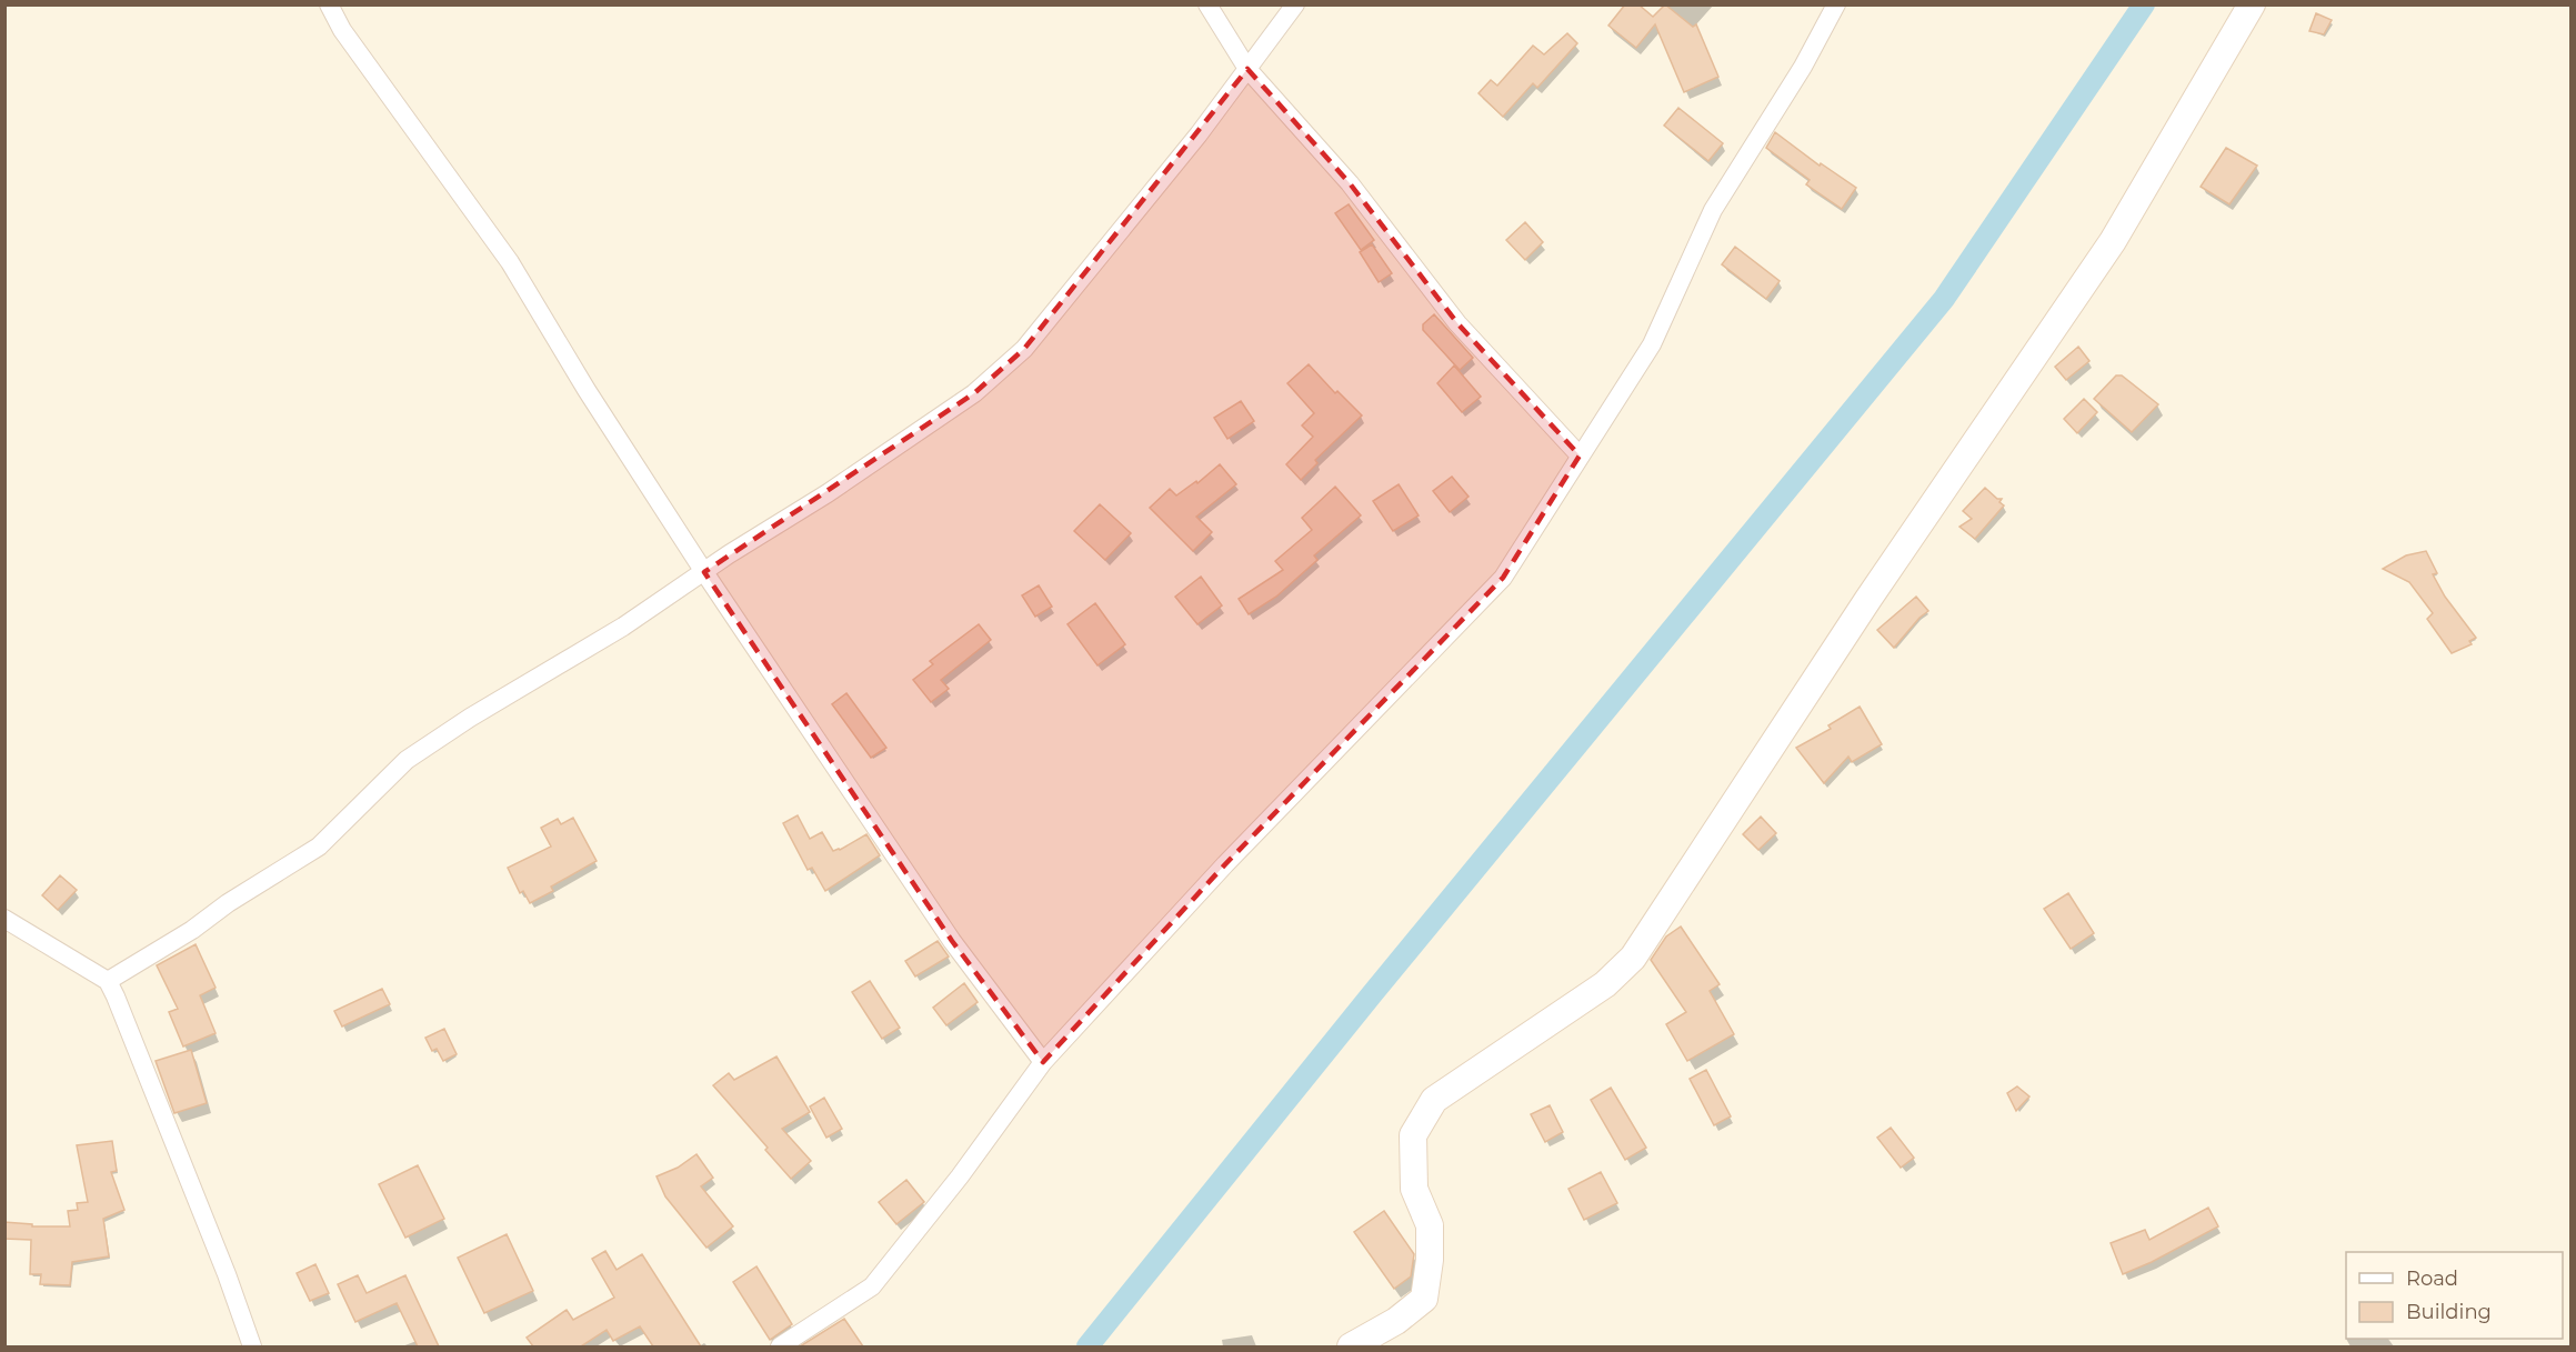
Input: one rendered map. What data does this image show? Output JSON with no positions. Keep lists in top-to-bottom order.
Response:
{
  "legend": ["Road", "Building"]
}
